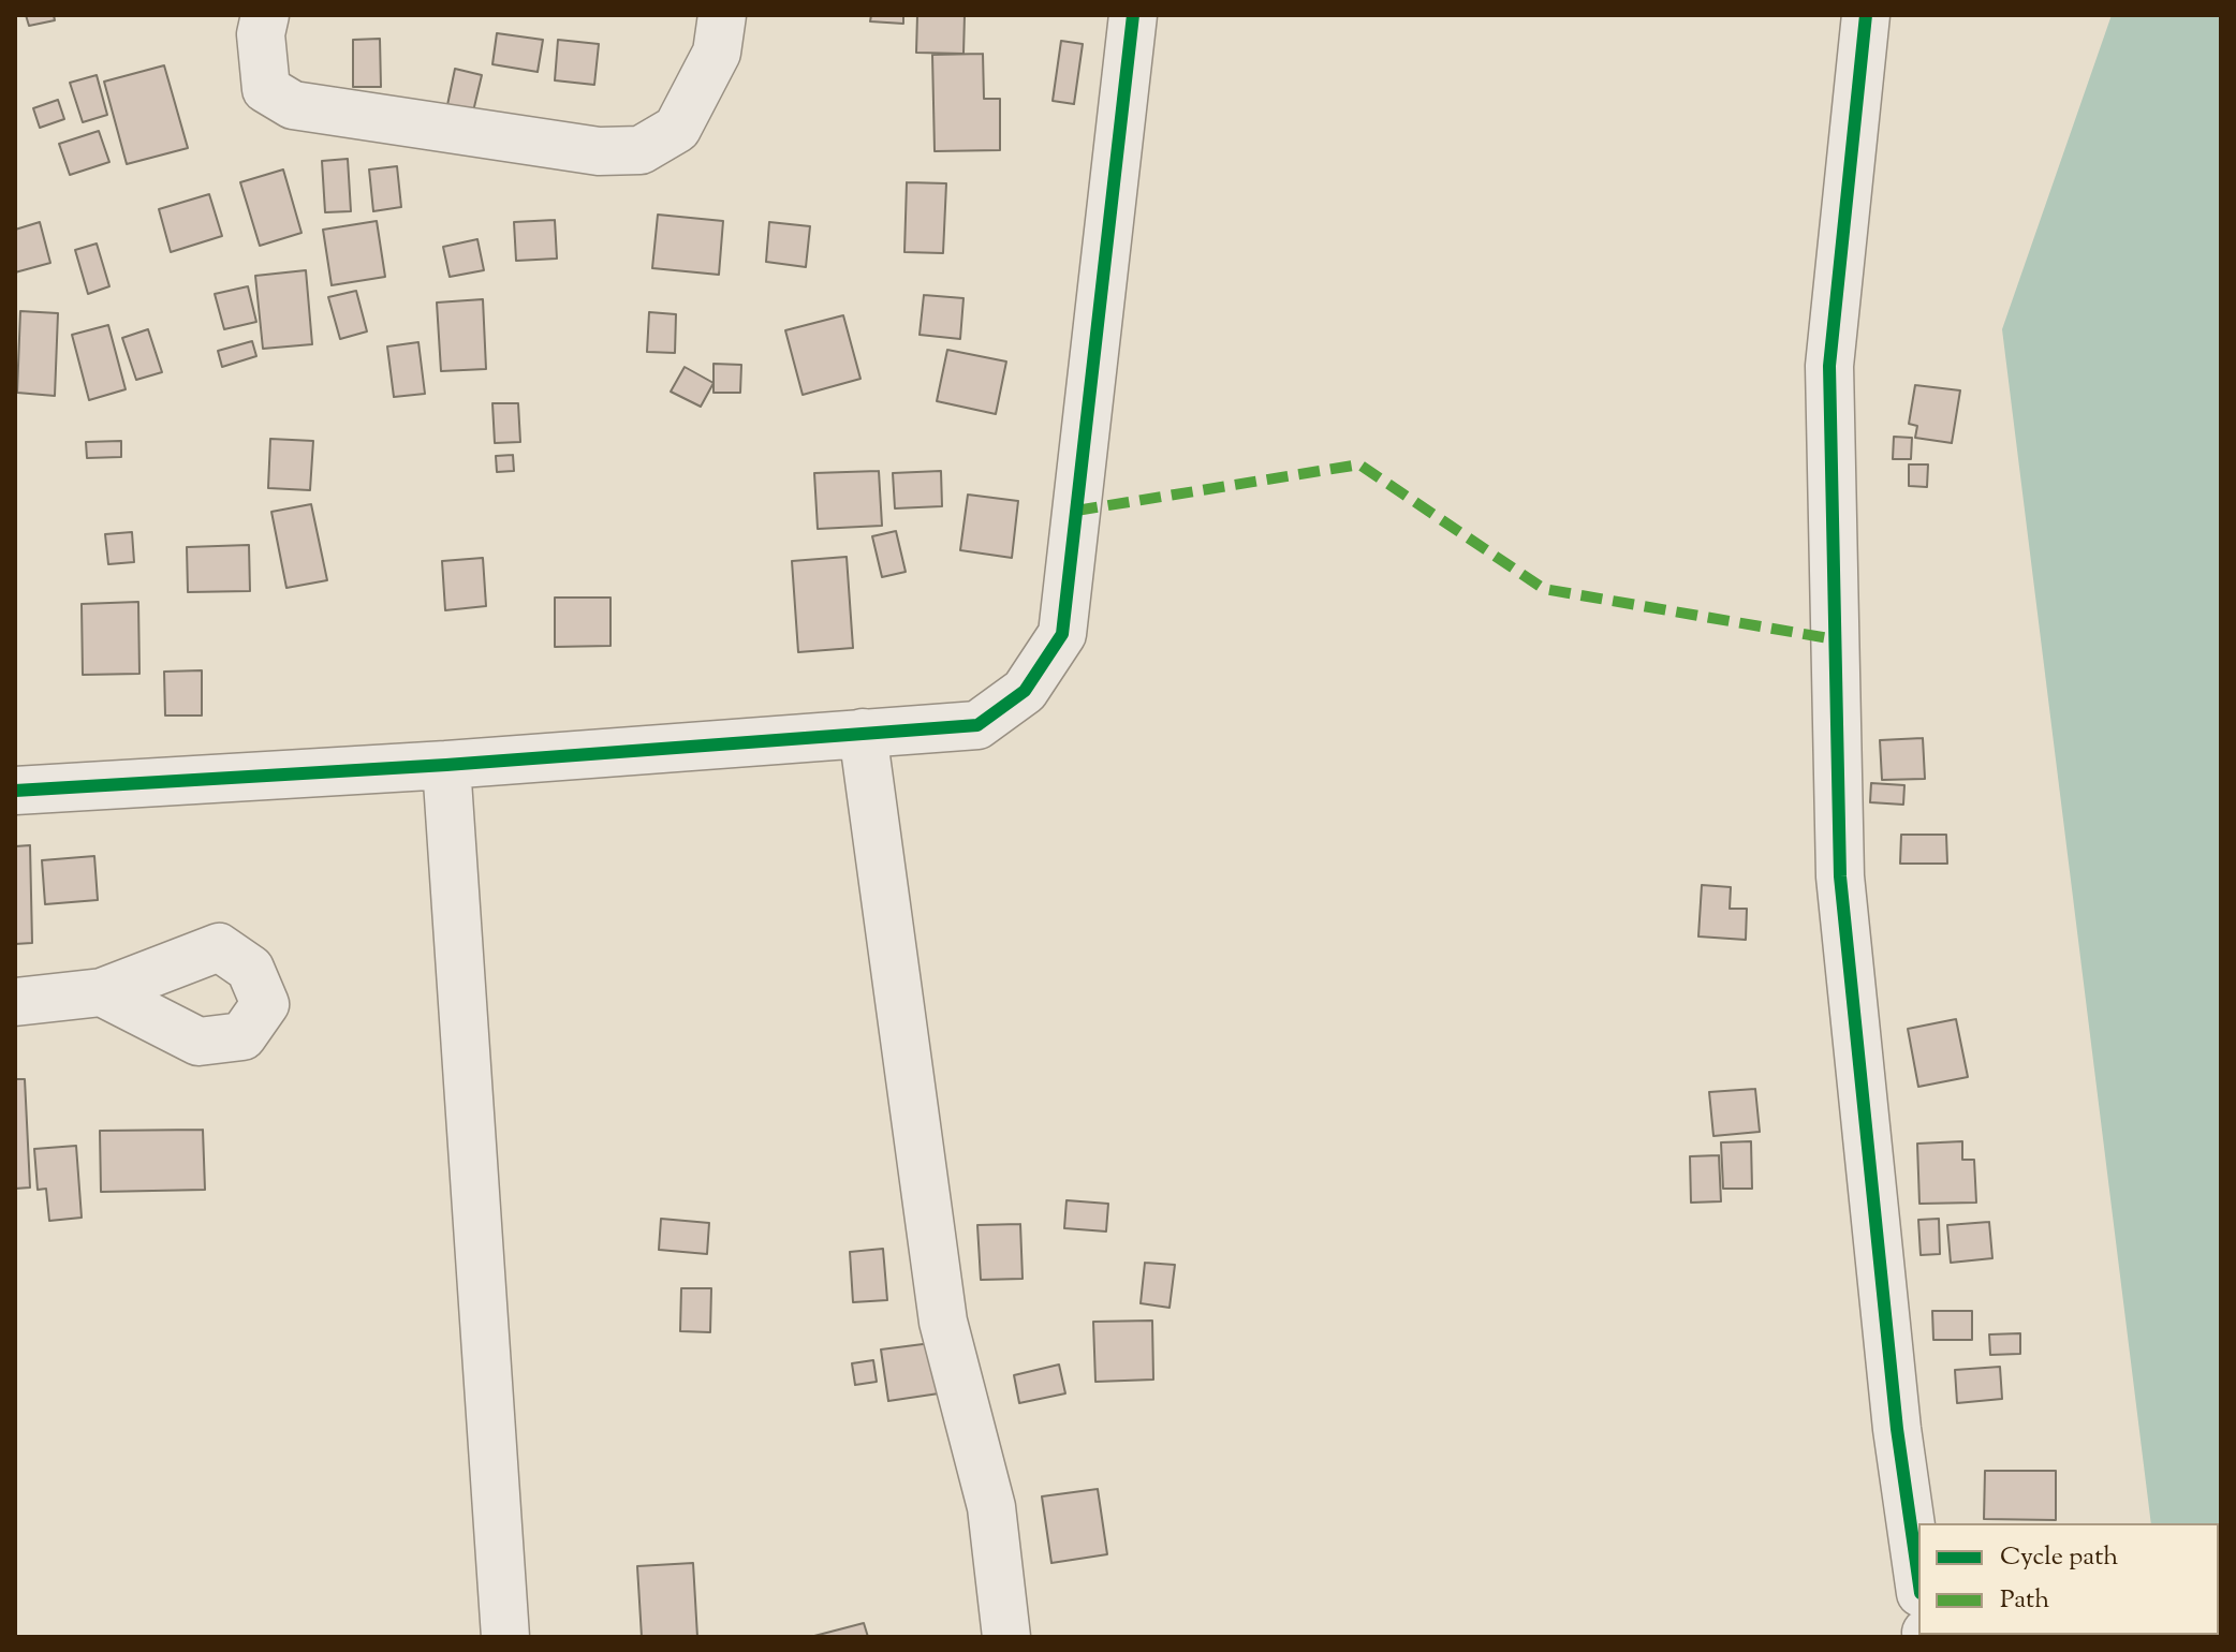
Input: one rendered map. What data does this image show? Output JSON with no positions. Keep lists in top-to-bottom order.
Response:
{
  "legend": ["Cycle path", "Path"]
}
